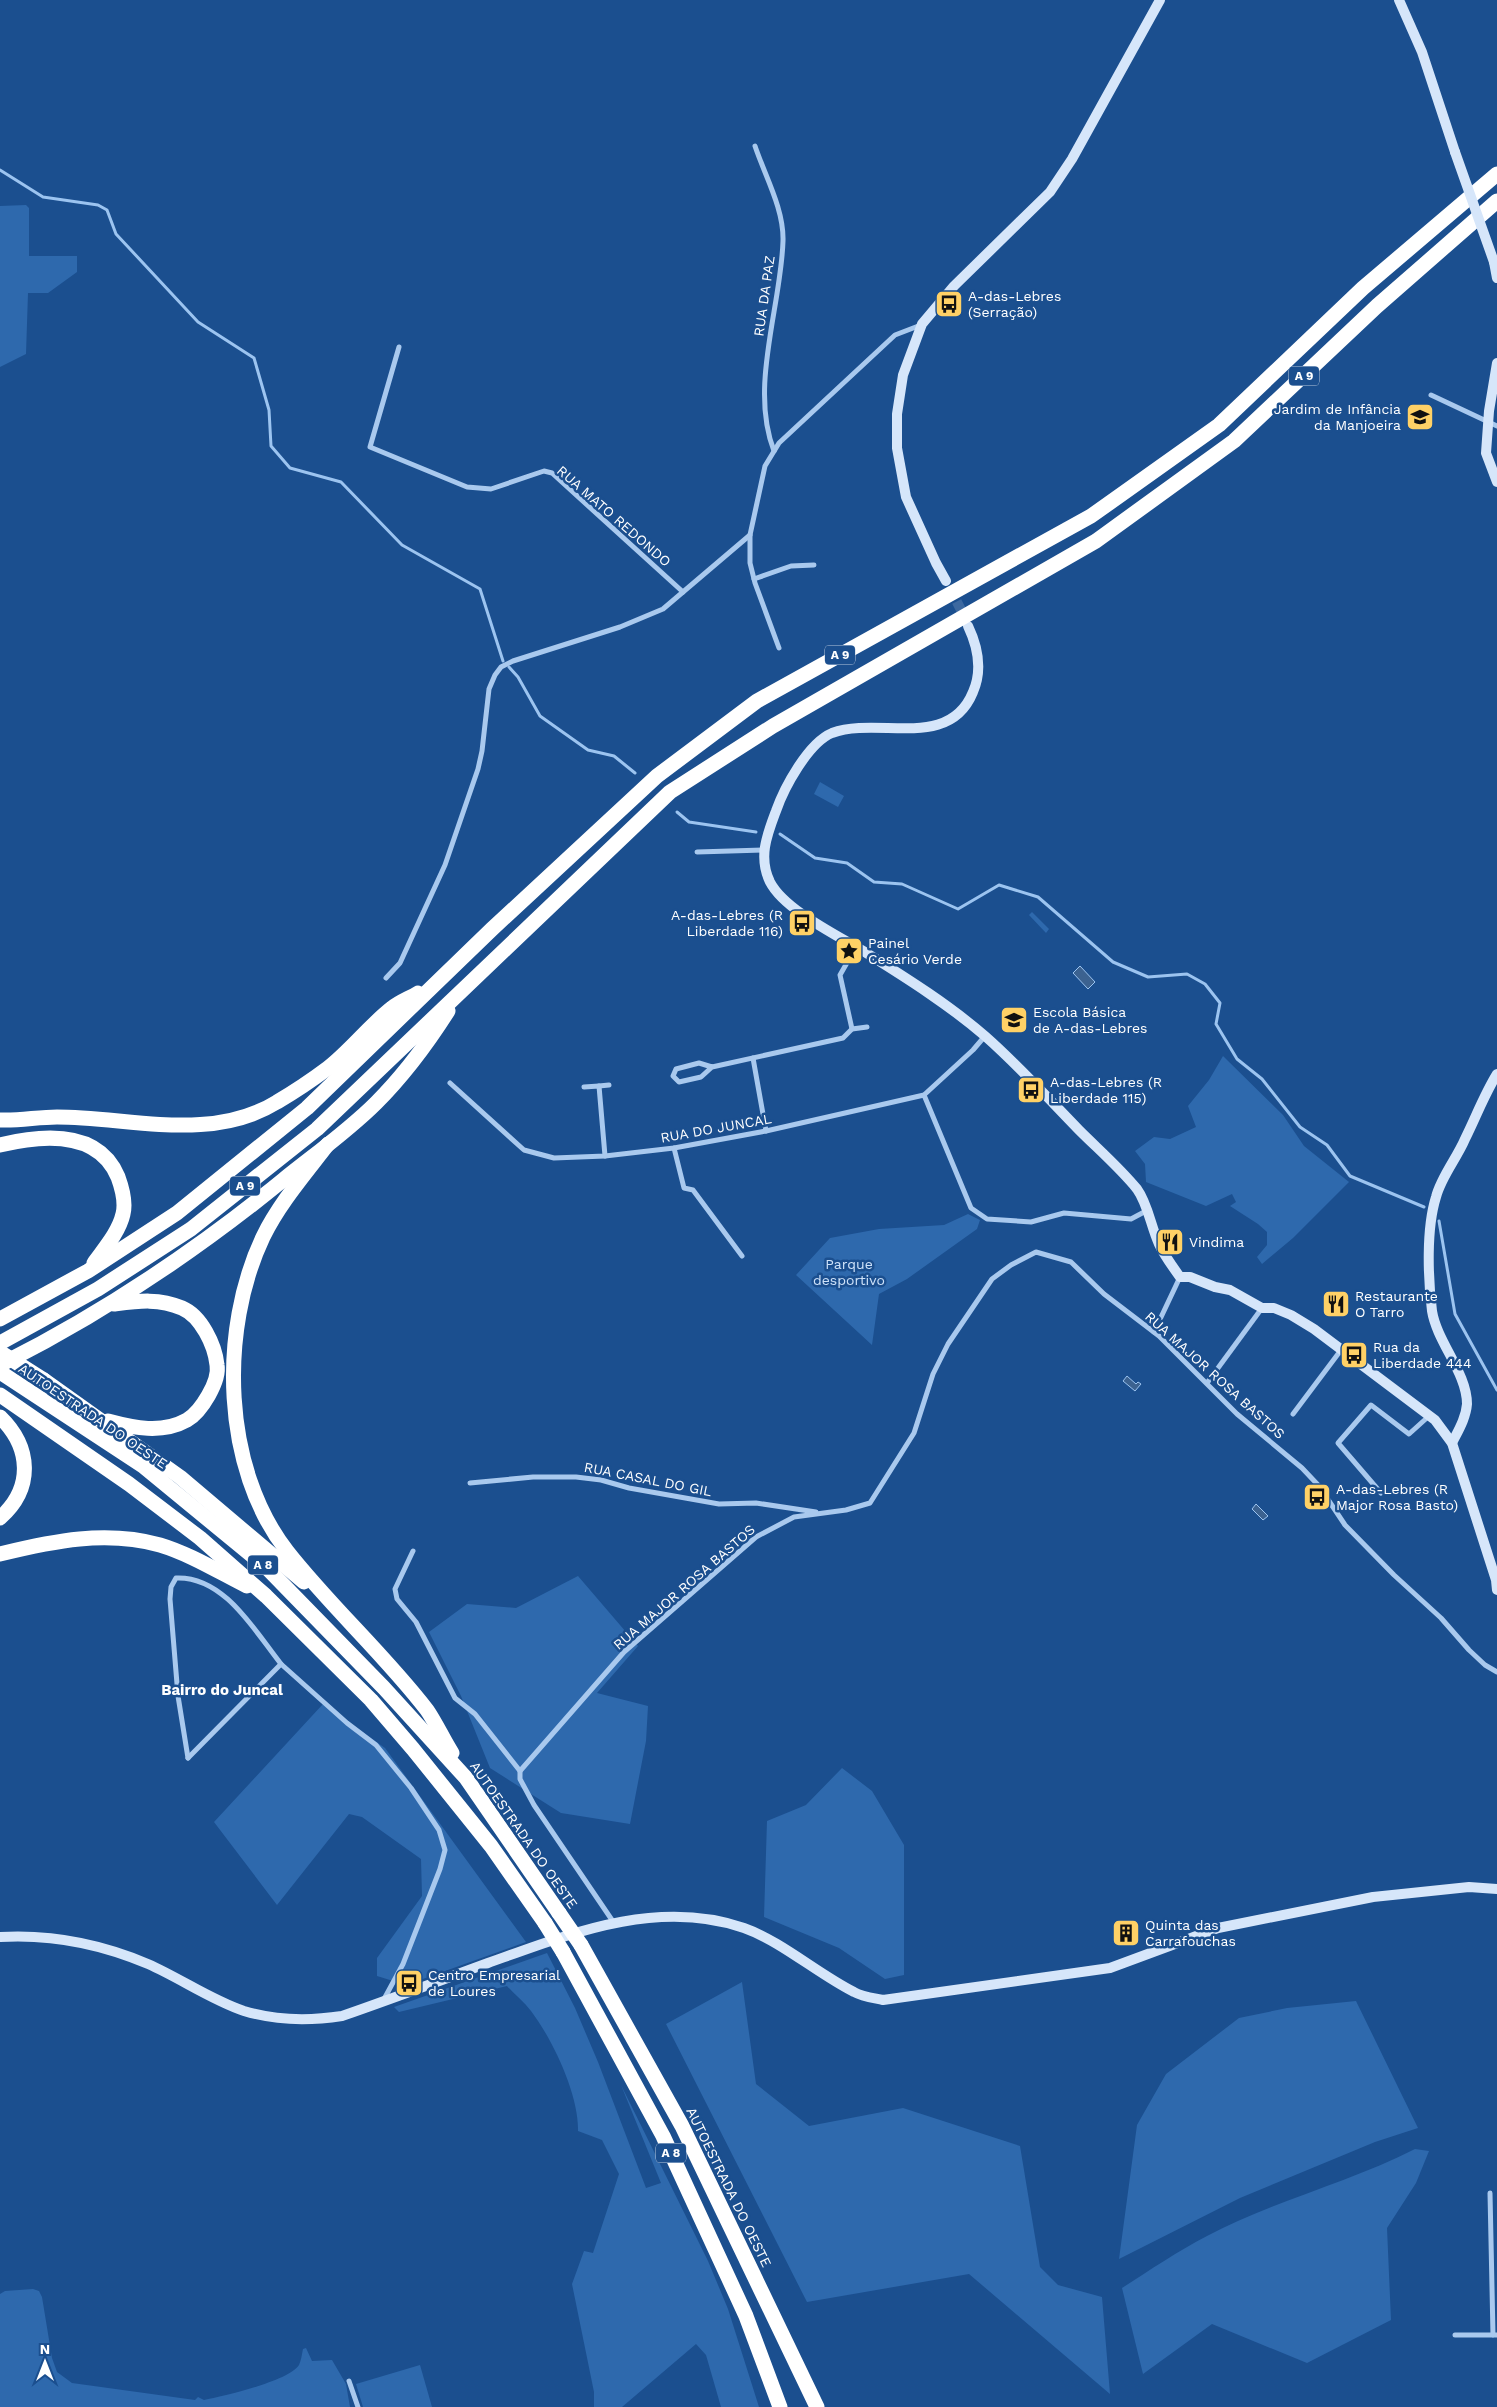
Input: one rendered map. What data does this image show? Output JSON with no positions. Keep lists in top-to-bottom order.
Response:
{
  "streets": {
    "highway": ["A 9", "AUTOESTRADA DO OESTE", "A 8"],
    "street": [
      "RUA DA PAZ",
      "RUA MATO REDONDO",
      "RUA DO JUNCAL",
      "RUA MAJOR ROSA BASTOS",
      "RUA CASAL DO GIL"
    ]
  },
  "crossings": [
    ["RUA MAJOR ROSA BASTOS", "RUA CASAL DO GIL"]
  ],
  "districts": ["Bairro do Juncal"],
  "parks": ["Parque desportivo"],
  "places": {
    "bus stop": [
      "A-das-Lebres (Serração)",
      "A-das-Lebres (R Liberdade 116)",
      "A-das-Lebres (R Liberdade 115)",
      "Rua da Liberdade 444",
      "A-das-Lebres (R Major Rosa Basto)",
      "Centro Empresarial de Loures"
    ],
    "school or university": ["Jardim de Infância da Manjoeira", "Escola Básica de A-das-Lebres"],
    "place": ["Painel Cesário Verde"],
    "restaurant": ["Vindima", "Restaurante O Tarro"],
    "building": ["Quinta das Carrafouchas"]
  },
  "north": "top"
}
